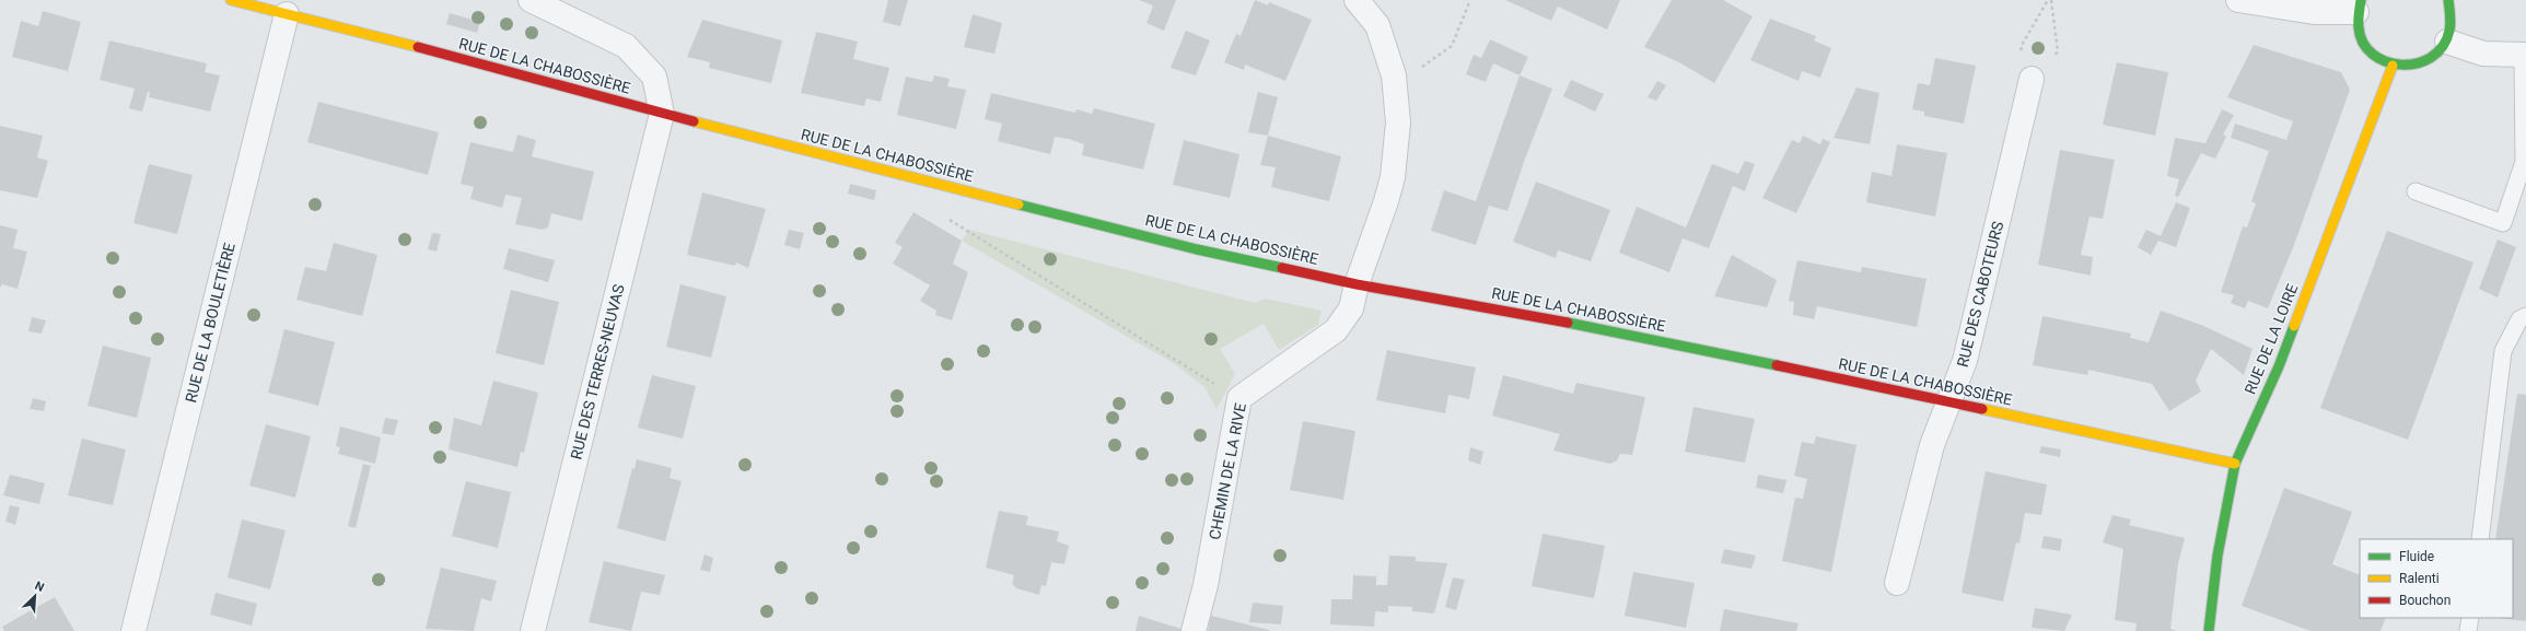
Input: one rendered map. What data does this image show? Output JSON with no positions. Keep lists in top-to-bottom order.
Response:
{
  "streets": {
    "street": [
      "RUE DE LA CHABOSSIÈRE",
      "RUE DES CABOTEURS",
      "RUE DE LA BOULETIÈRE",
      "RUE DE LA LOIRE",
      "RUE DES TERRES-NEUVAS",
      "CHEMIN DE LA RIVE"
    ]
  },
  "crossings": [
    ["RUE DE LA CHABOSSIÈRE", "RUE DES CABOTEURS"],
    ["RUE DE LA CHABOSSIÈRE", "RUE DE LA BOULETIÈRE"],
    ["RUE DE LA CHABOSSIÈRE", "RUE DE LA LOIRE"],
    ["RUE DE LA CHABOSSIÈRE", "RUE DES TERRES-NEUVAS"],
    ["RUE DE LA CHABOSSIÈRE", "CHEMIN DE LA RIVE"]
  ],
  "legend": ["Fluide", "Ralenti", "Bouchon"],
  "north": "top right"
}
